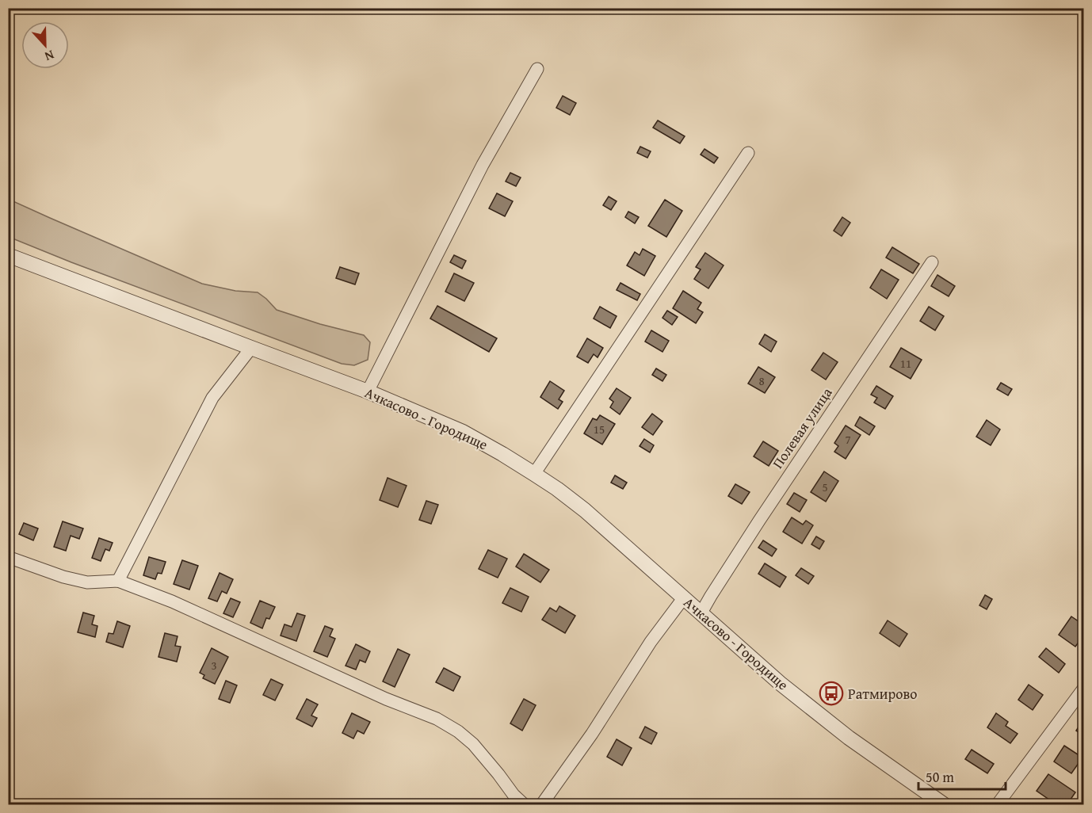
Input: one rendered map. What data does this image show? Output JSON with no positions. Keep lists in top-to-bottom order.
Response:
{
  "streets": {
    "street": ["Ачкасово - Городище", "Полевая улица"]
  },
  "crossings": [
    ["Ачкасово - Городище", "Полевая улица"]
  ],
  "places": {
    "bus stop": ["Ратмирово"]
  },
  "house_numbers": [
    "11",
    "8",
    "15",
    "7",
    "5",
    "3"
  ],
  "scale_bar": "50 m",
  "north": "bottom"
}
